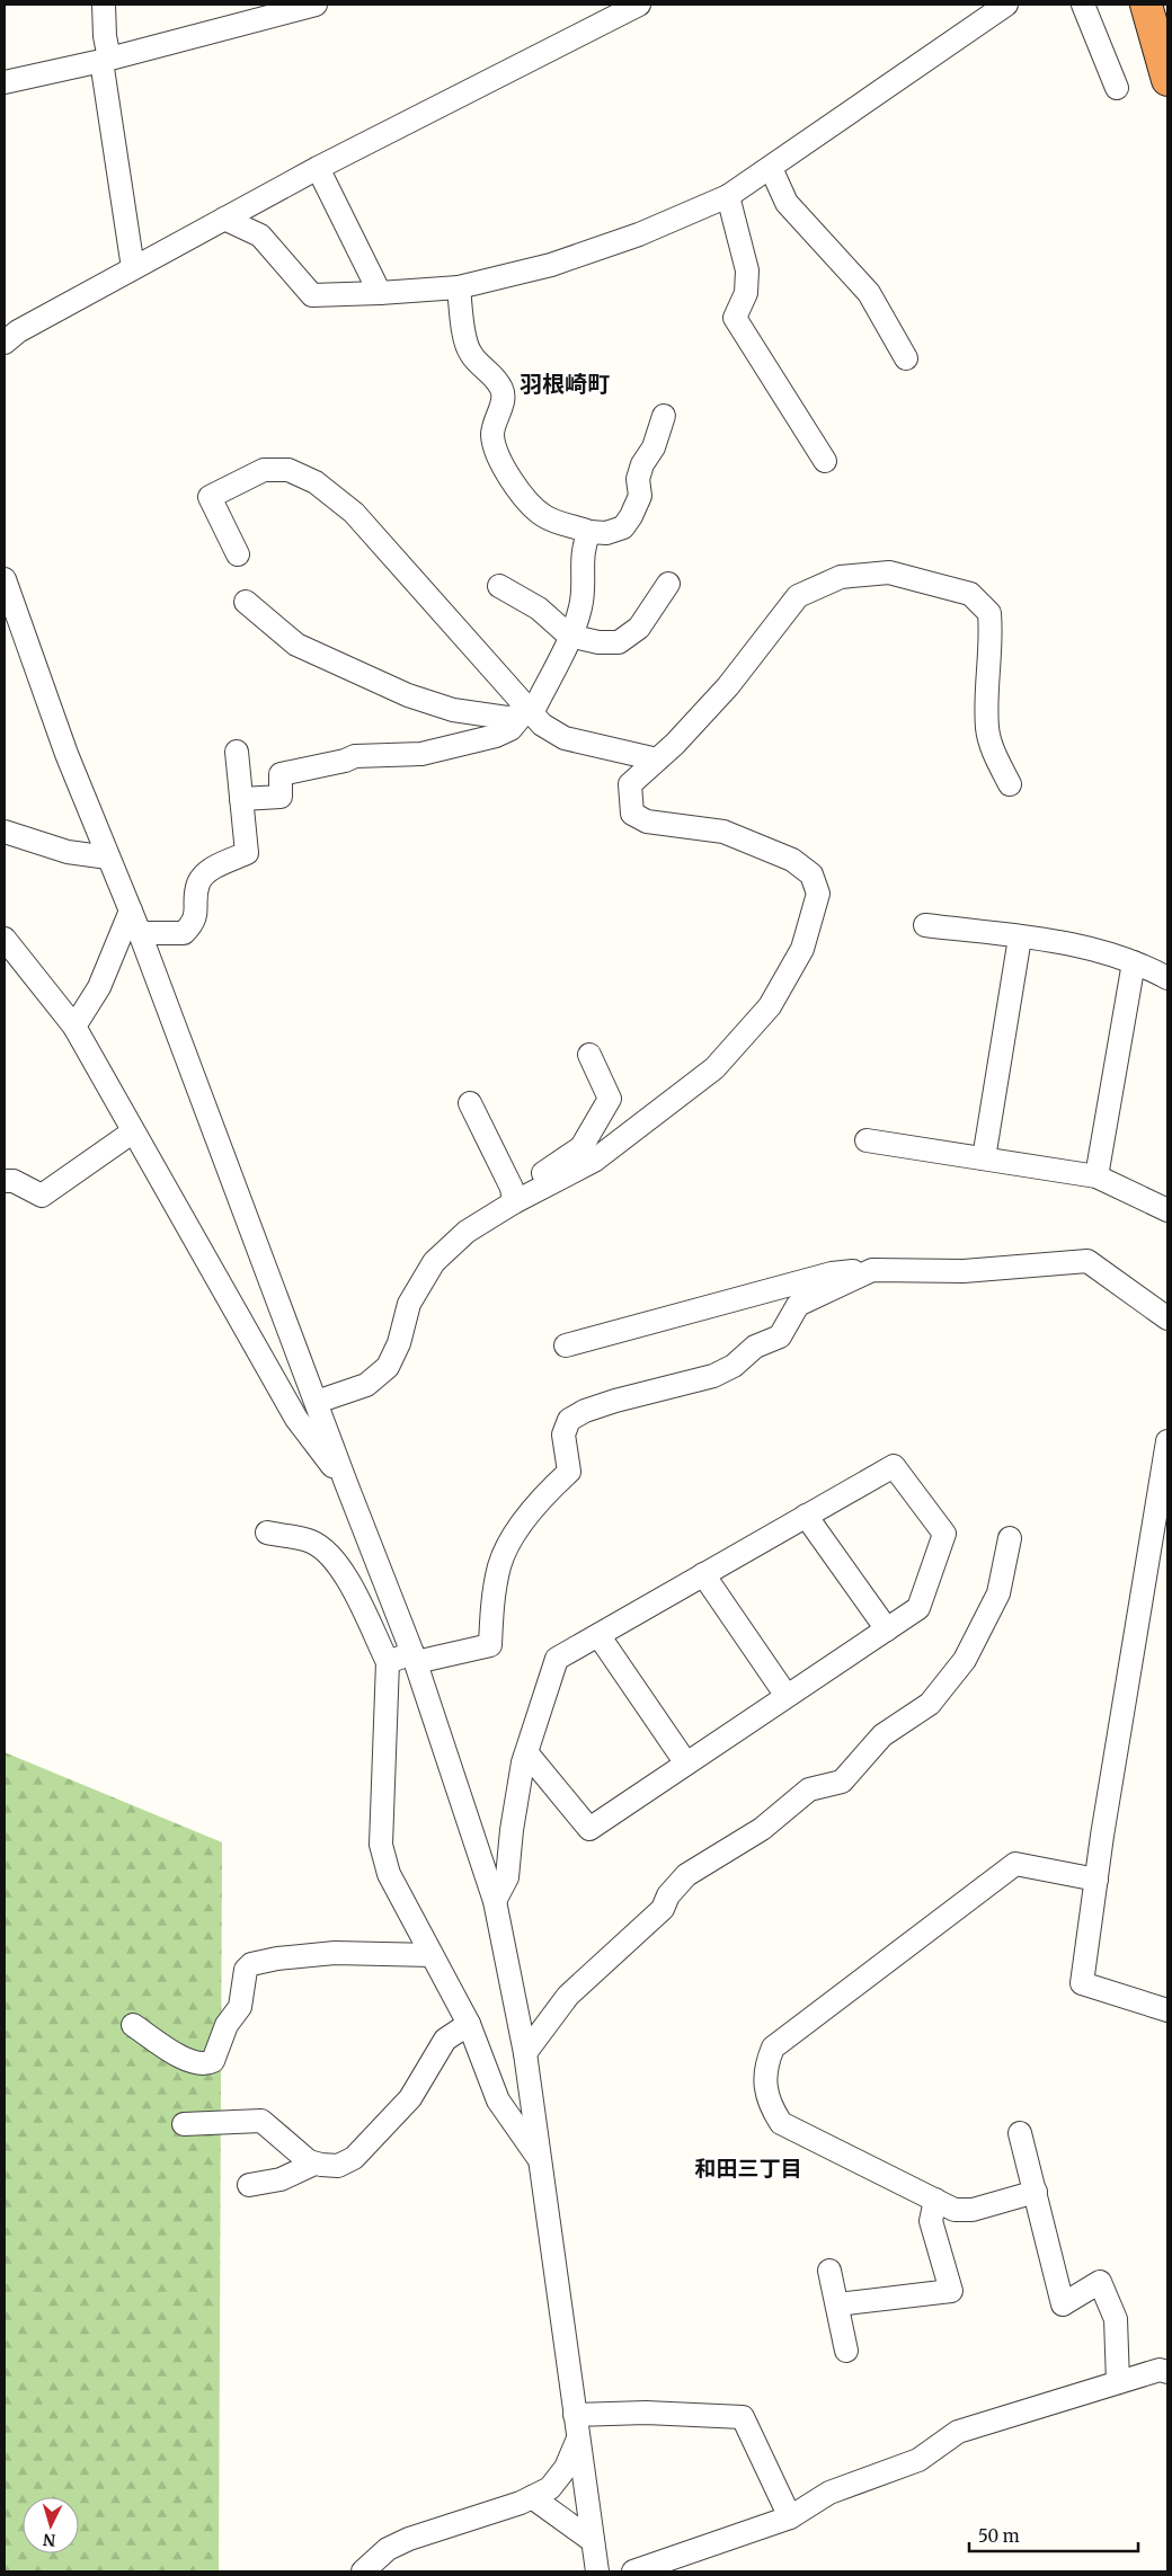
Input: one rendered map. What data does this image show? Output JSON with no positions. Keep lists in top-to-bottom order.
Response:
{
  "districts": ["羽根崎町", "和田三丁目"],
  "scale_bar": "50 m",
  "north": "bottom"
}
